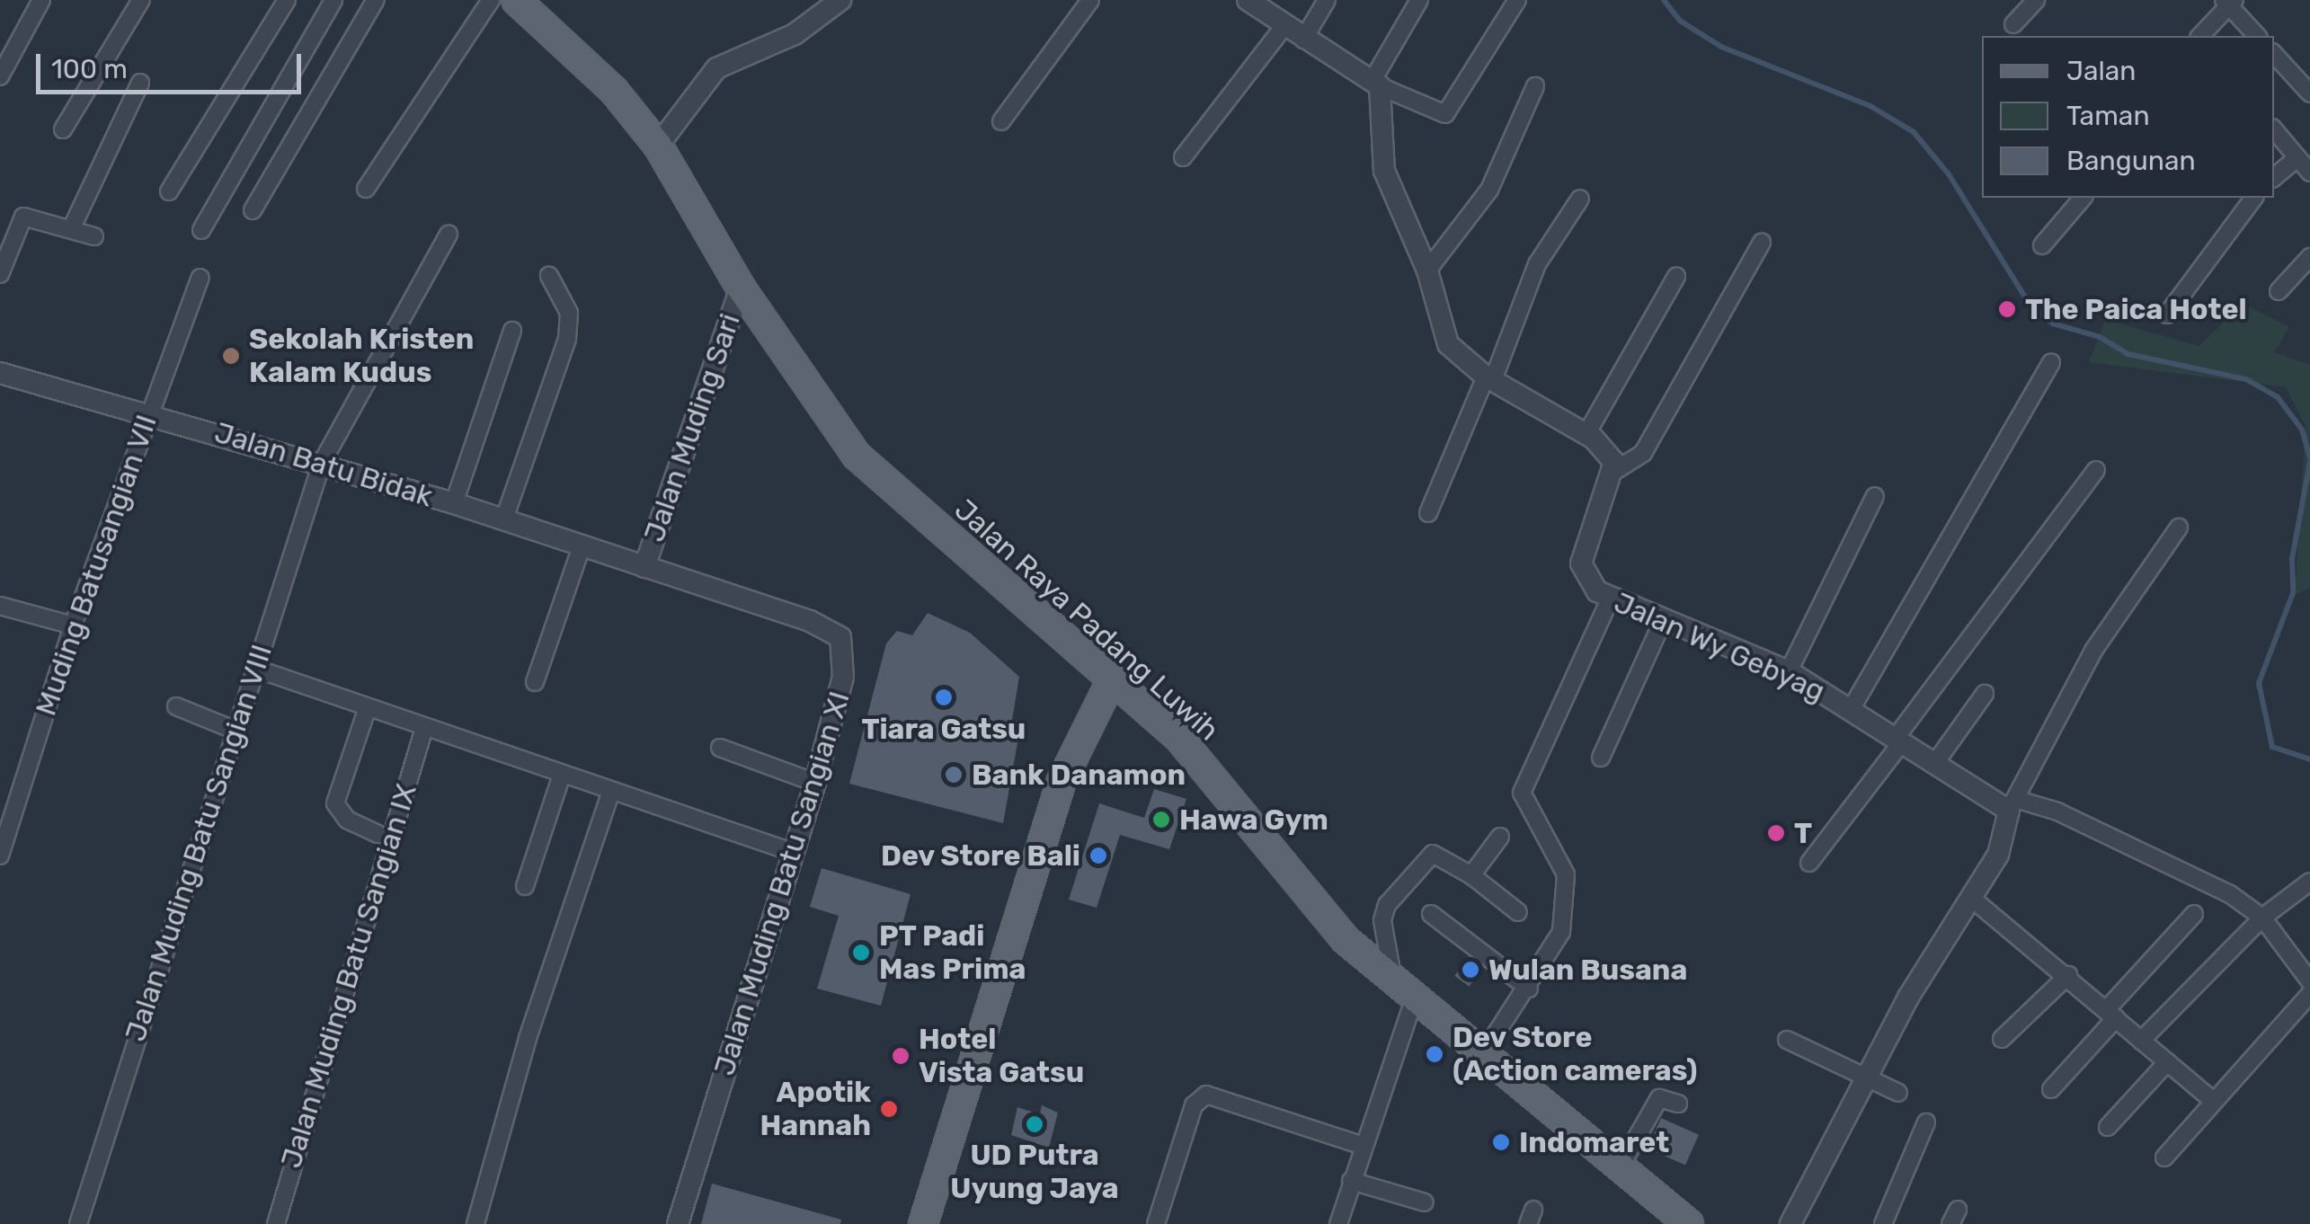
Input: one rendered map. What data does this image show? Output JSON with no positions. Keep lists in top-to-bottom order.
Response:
{
  "streets": {
    "main road": ["Jalan Raya Padang Luwih"],
    "street": [
      "Jalan Muding Sari",
      "Jalan Batu Bidak",
      "Muding Batusangian VII",
      "Jalan Wy Gebyag",
      "Jalan Muding Batu Sangian VIII",
      "Jalan Muding Batu Sangian XI",
      "Jalan Muding Batu Sangian IX"
    ]
  },
  "crossings": [
    ["Jalan Muding Sari", "Jalan Batu Bidak"],
    ["Jalan Muding Sari", "Jalan Raya Padang Luwih"],
    ["Jalan Muding Sari", "Jalan Muding Batu Sangian XI"],
    ["Jalan Batu Bidak", "Muding Batusangian VII"],
    ["Jalan Batu Bidak", "Jalan Muding Batu Sangian VIII"],
    ["Jalan Batu Bidak", "Jalan Muding Batu Sangian XI"]
  ],
  "places": [
    "The Paica Hotel",
    "Sekolah Kristen Kalam Kudus",
    "Tiara Gatsu",
    "Bank Danamon",
    "Hawa Gym",
    "T",
    "Dev Store Bali",
    "PT Padi Mas Prima",
    "Wulan Busana",
    "Dev Store (Action cameras)",
    "Hotel Vista Gatsu",
    "Apotik Hannah",
    "UD Putra Uyung Jaya",
    "Indomaret"
  ],
  "legend": ["Jalan", "Taman", "Bangunan"],
  "scale_bar": "100 m"
}
